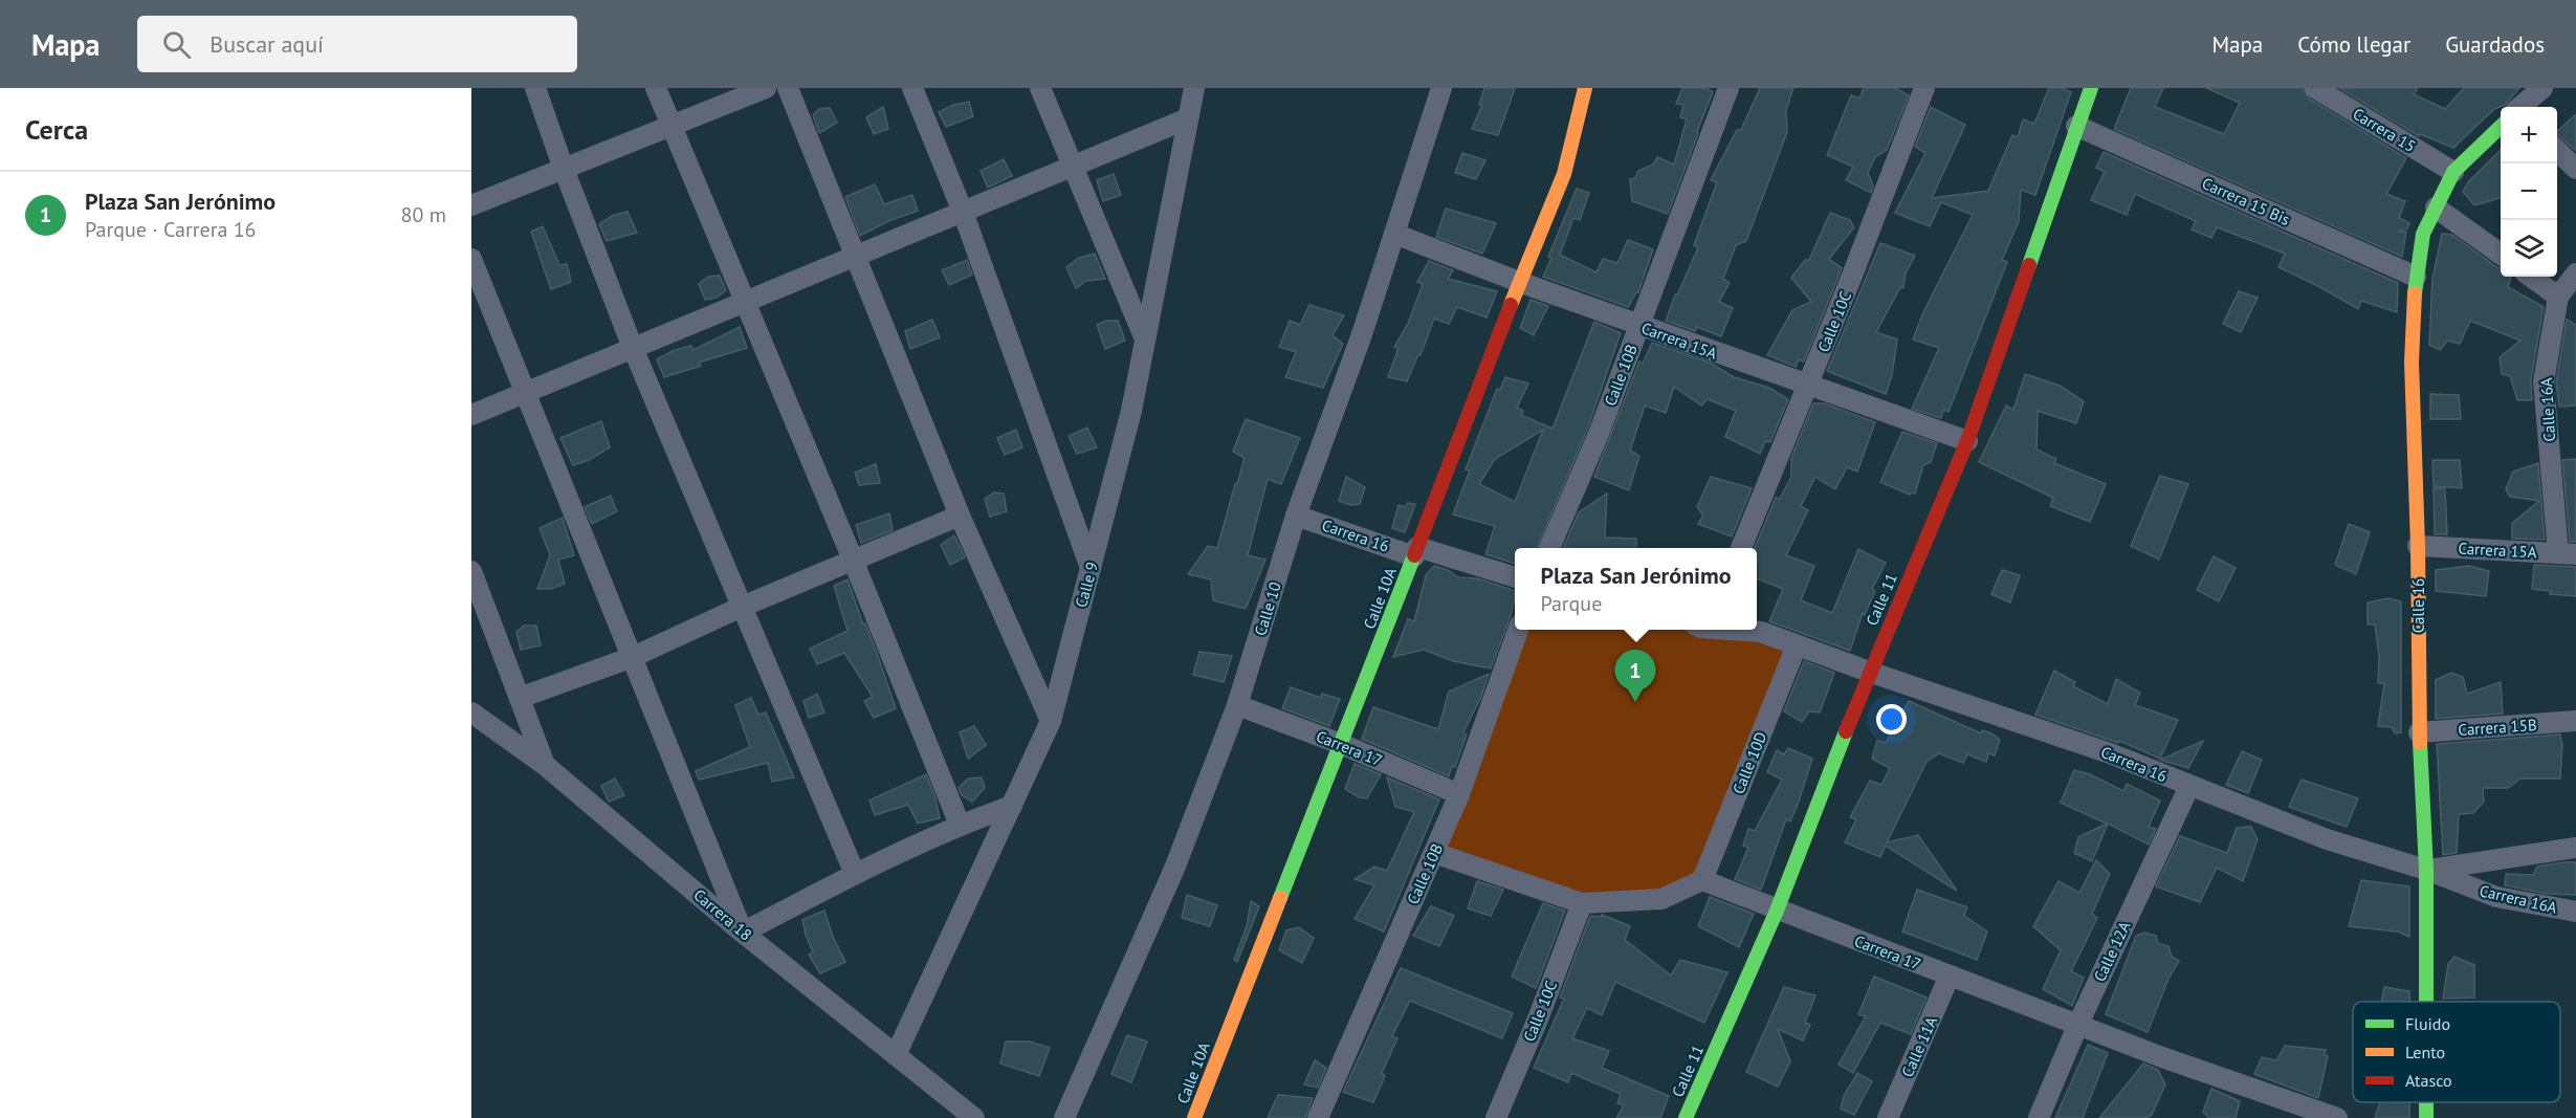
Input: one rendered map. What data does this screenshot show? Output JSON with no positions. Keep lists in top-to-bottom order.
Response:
{
  "streets": {
    "street": [
      "Carrera 15",
      "Carrera 15 Bis",
      "Calle 10C",
      "Carrera 15A",
      "Calle 10B",
      "Calle 16A",
      "Carrera 16",
      "Calle 9",
      "Calle 10A",
      "Calle 11",
      "Calle 16",
      "Calle 10",
      "Carrera 15B",
      "Carrera 17",
      "Calle 10D",
      "Carrera 16A",
      "Carrera 18",
      "Calle 12A",
      "Calle 11A"
    ]
  },
  "crossings": [
    ["Carrera 15", "Calle 16"],
    ["Carrera 15 Bis", "Calle 11"],
    ["Carrera 15 Bis", "Calle 16"],
    ["Calle 10C", "Carrera 15A"],
    ["Carrera 15A", "Calle 10B"],
    ["Carrera 15A", "Calle 16A"],
    ["Carrera 15A", "Calle 10A"],
    ["Carrera 15A", "Calle 11"],
    ["Carrera 15A", "Calle 16"],
    ["Carrera 15A", "Calle 10"],
    ["Calle 10B", "Carrera 17"],
    ["Carrera 16", "Calle 10A"],
    ["Carrera 16", "Calle 11"],
    ["Carrera 16", "Calle 16"],
    ["Carrera 16", "Calle 10"],
    ["Carrera 16", "Calle 10D"],
    ["Carrera 16", "Carrera 16A"],
    ["Carrera 16", "Calle 12A"],
    ["Calle 9", "Carrera 18"],
    ["Calle 10A", "Carrera 17"],
    ["Calle 11", "Carrera 17"],
    ["Calle 16", "Carrera 15B"],
    ["Calle 16", "Carrera 16A"],
    ["Calle 10", "Carrera 17"],
    ["Carrera 17", "Calle 10D"],
    ["Carrera 17", "Calle 12A"],
    ["Carrera 17", "Calle 11A"]
  ],
  "legend": ["Fluido", "Lento", "Atasco"],
  "page": {
    "header": "Mapa",
    "search": "Buscar aquí",
    "nav": ["Mapa", "Cómo llegar", "Guardados"],
    "heading": "Cerca",
    "map_buttons": ["+", "−"],
    "list": [
      {
        "mark": "1",
        "name": "Plaza San Jerónimo",
        "note": "Parque · Carrera 16",
        "value": "80 m"
      }
    ],
    "popup": ["Plaza San Jerónimo", "Parque"],
    "pins": "1"
  }
}
